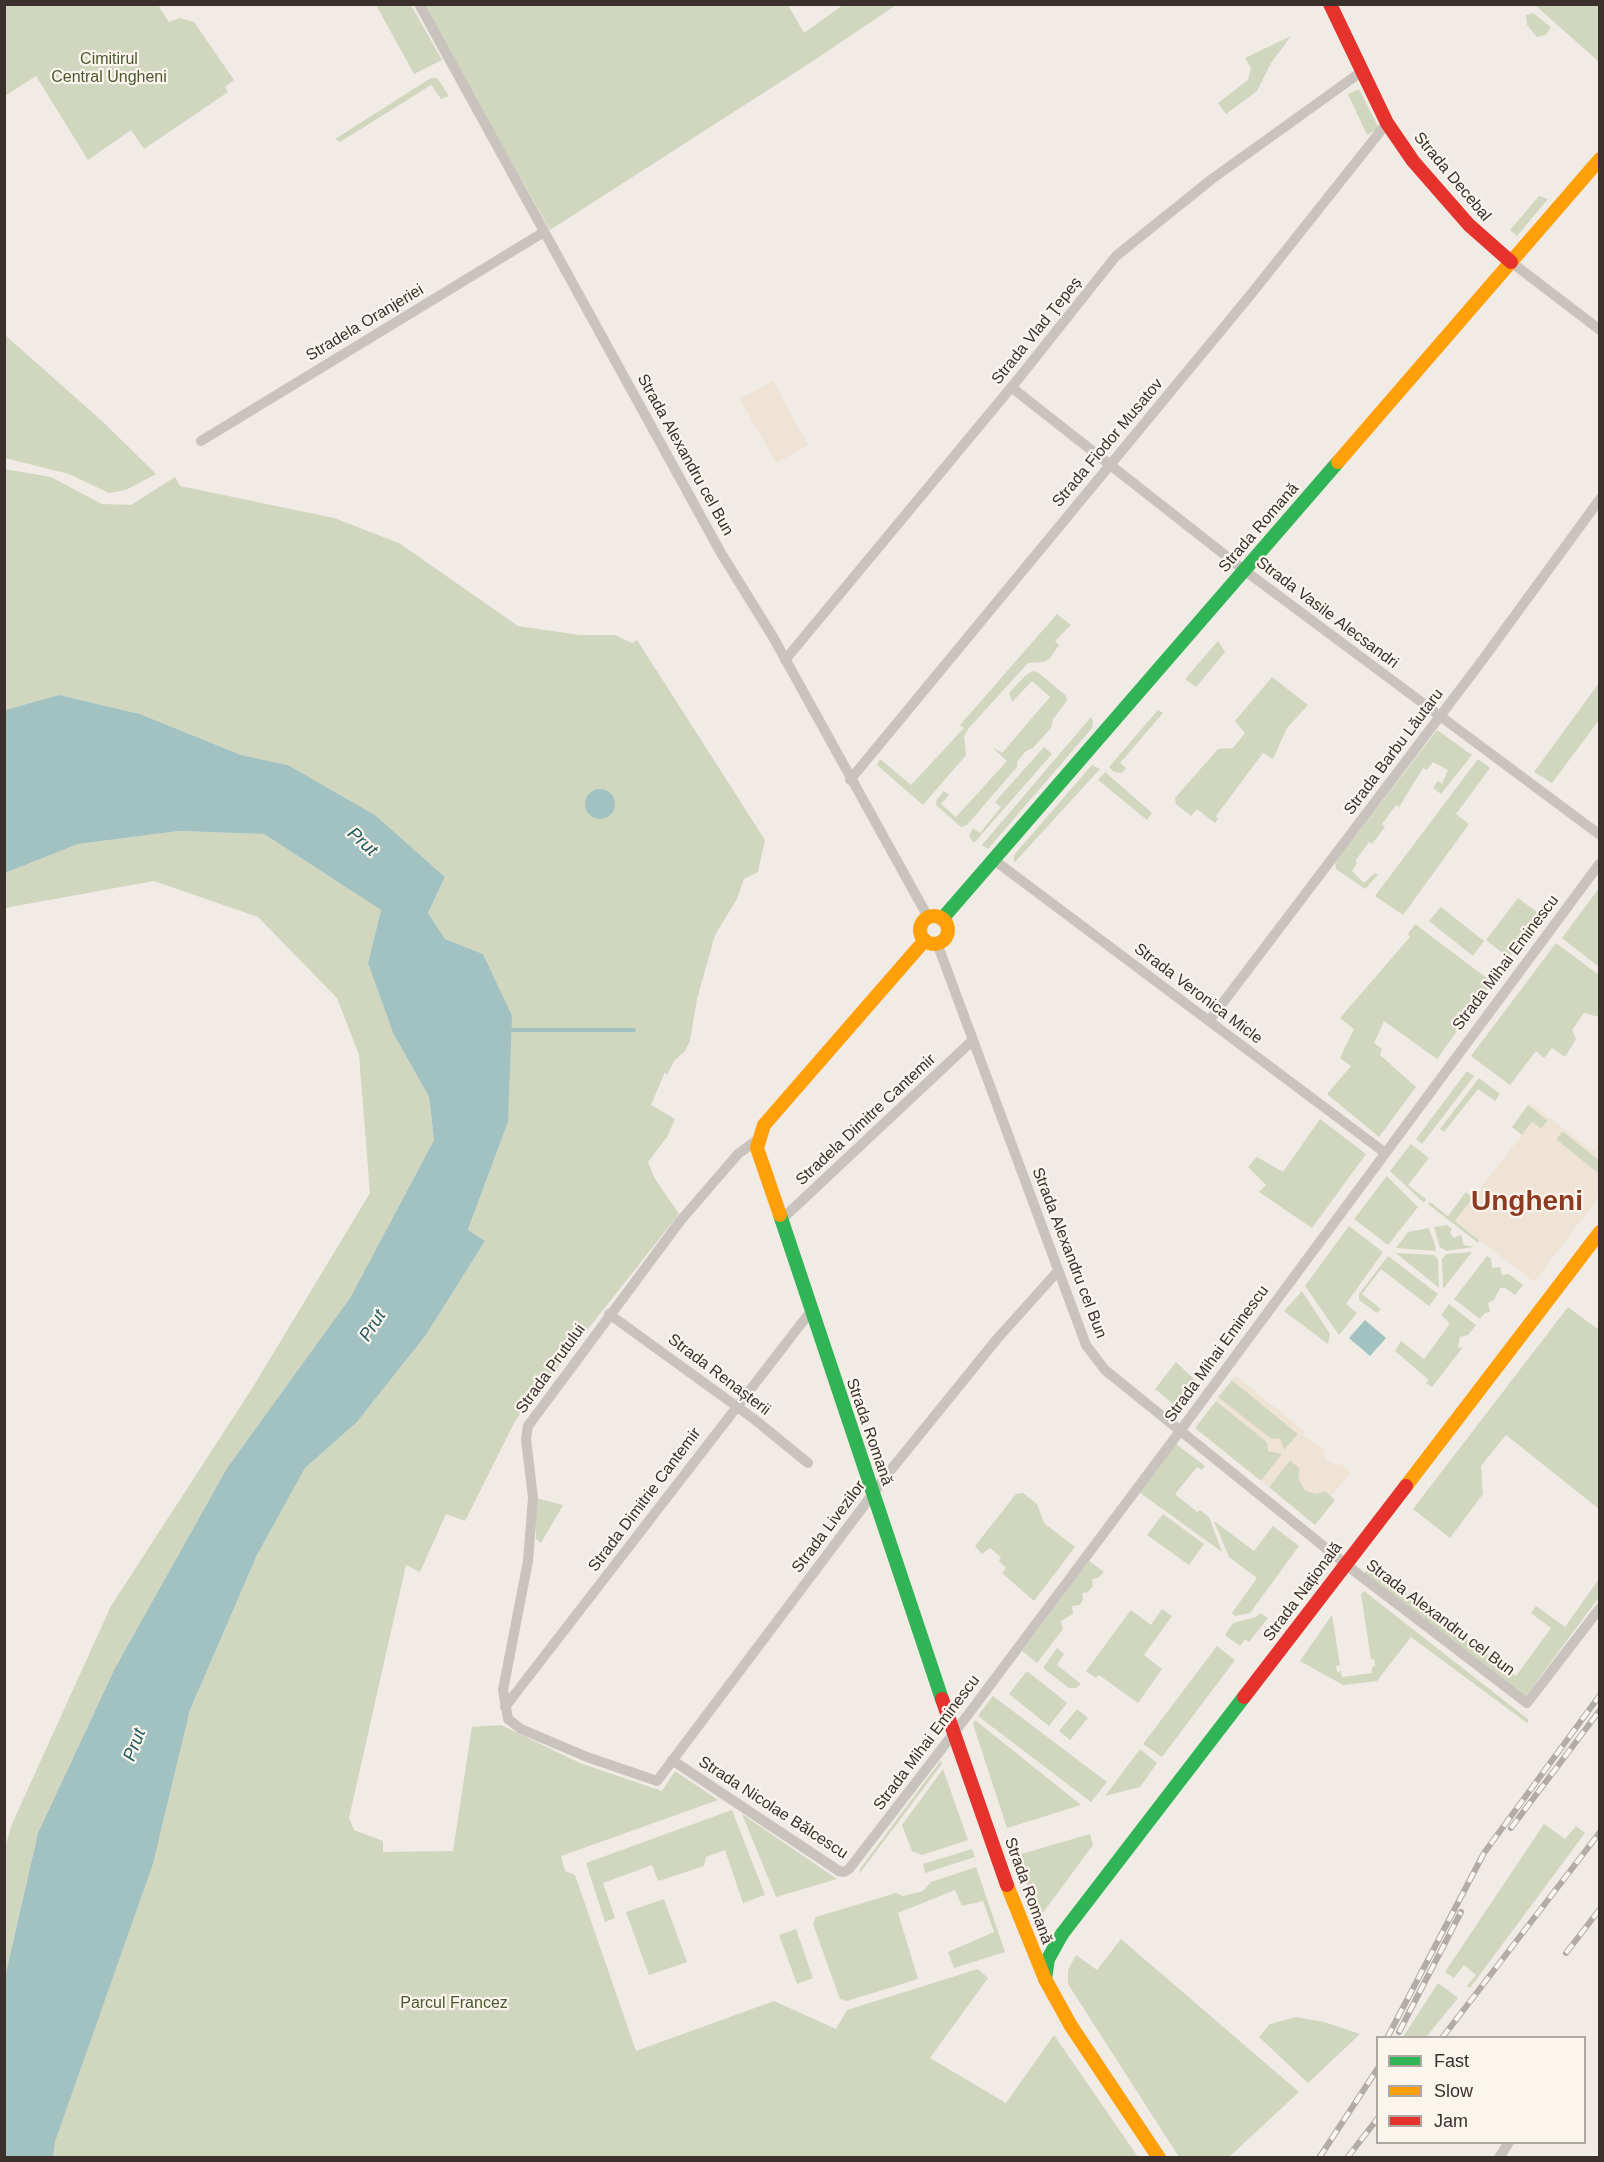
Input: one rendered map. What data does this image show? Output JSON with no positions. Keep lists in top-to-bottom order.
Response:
{
  "streets": {
    "main road": ["Strada Decebal", "Strada Romană", "Strada Națională"],
    "street": [
      "Stradela Oranjeriei",
      "Strada Vlad Ţepeș",
      "Strada Fiodor Musatov",
      "Strada Alexandru cel Bun",
      "Strada Vasile Alecsandri",
      "Strada Barbu Lăutaru",
      "Strada Mihai Eminescu",
      "Strada Veronica Micle",
      "Stradela Dimitre Cantemir",
      "Strada Prutului",
      "Strada Renașterii",
      "Strada Dimitrie Cantemir",
      "Strada Livezilor",
      "Strada Nicolae Bălcescu"
    ]
  },
  "crossings": [
    ["Strada Decebal", "Strada Vlad Ţepeș"],
    ["Strada Decebal", "Strada Fiodor Musatov"],
    ["Strada Decebal", "Strada Romană"],
    ["Stradela Oranjeriei", "Strada Alexandru cel Bun"],
    ["Strada Vlad Ţepeș", "Strada Alexandru cel Bun"],
    ["Strada Vlad Ţepeș", "Strada Vasile Alecsandri"],
    ["Strada Fiodor Musatov", "Strada Alexandru cel Bun"],
    ["Strada Fiodor Musatov", "Strada Vasile Alecsandri"],
    ["Strada Alexandru cel Bun", "Strada Romană"],
    ["Strada Alexandru cel Bun", "Strada Mihai Eminescu"],
    ["Strada Alexandru cel Bun", "Stradela Dimitre Cantemir"],
    ["Strada Alexandru cel Bun", "Strada Livezilor"],
    ["Strada Alexandru cel Bun", "Strada Națională"],
    ["Strada Romană", "Strada Vasile Alecsandri"],
    ["Strada Romană", "Strada Mihai Eminescu"],
    ["Strada Romană", "Strada Veronica Micle"],
    ["Strada Romană", "Stradela Dimitre Cantemir"],
    ["Strada Romană", "Strada Prutului"],
    ["Strada Romană", "Strada Dimitrie Cantemir"],
    ["Strada Romană", "Strada Livezilor"],
    ["Strada Romană", "Strada Națională"],
    ["Strada Vasile Alecsandri", "Strada Barbu Lăutaru"],
    ["Strada Barbu Lăutaru", "Strada Veronica Micle"],
    ["Strada Mihai Eminescu", "Strada Veronica Micle"],
    ["Strada Mihai Eminescu", "Strada Nicolae Bălcescu"],
    ["Strada Prutului", "Strada Renașterii"],
    ["Strada Prutului", "Strada Dimitrie Cantemir"],
    ["Strada Prutului", "Strada Livezilor"],
    ["Strada Renașterii", "Strada Dimitrie Cantemir"],
    ["Strada Dimitrie Cantemir", "Strada Livezilor"],
    ["Strada Livezilor", "Strada Nicolae Bălcescu"]
  ],
  "districts": ["Ungheni"],
  "water": ["Prut"],
  "parks": ["Cimitirul Central Ungheni", "Parcul Francez"],
  "legend": ["Fast", "Slow", "Jam"]
}
